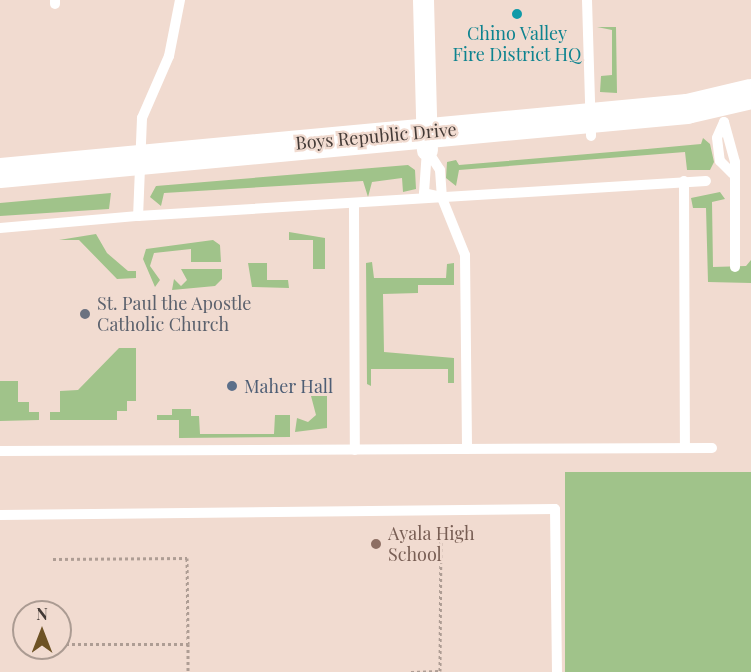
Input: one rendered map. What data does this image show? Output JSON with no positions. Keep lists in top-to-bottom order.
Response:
{
  "streets": {
    "main road": ["Boys Republic Drive"]
  },
  "places": [
    "Chino Valley Fire District HQ",
    "St. Paul the Apostle Catholic Church",
    "Maher Hall",
    "Ayala High School"
  ],
  "north": "top"
}
